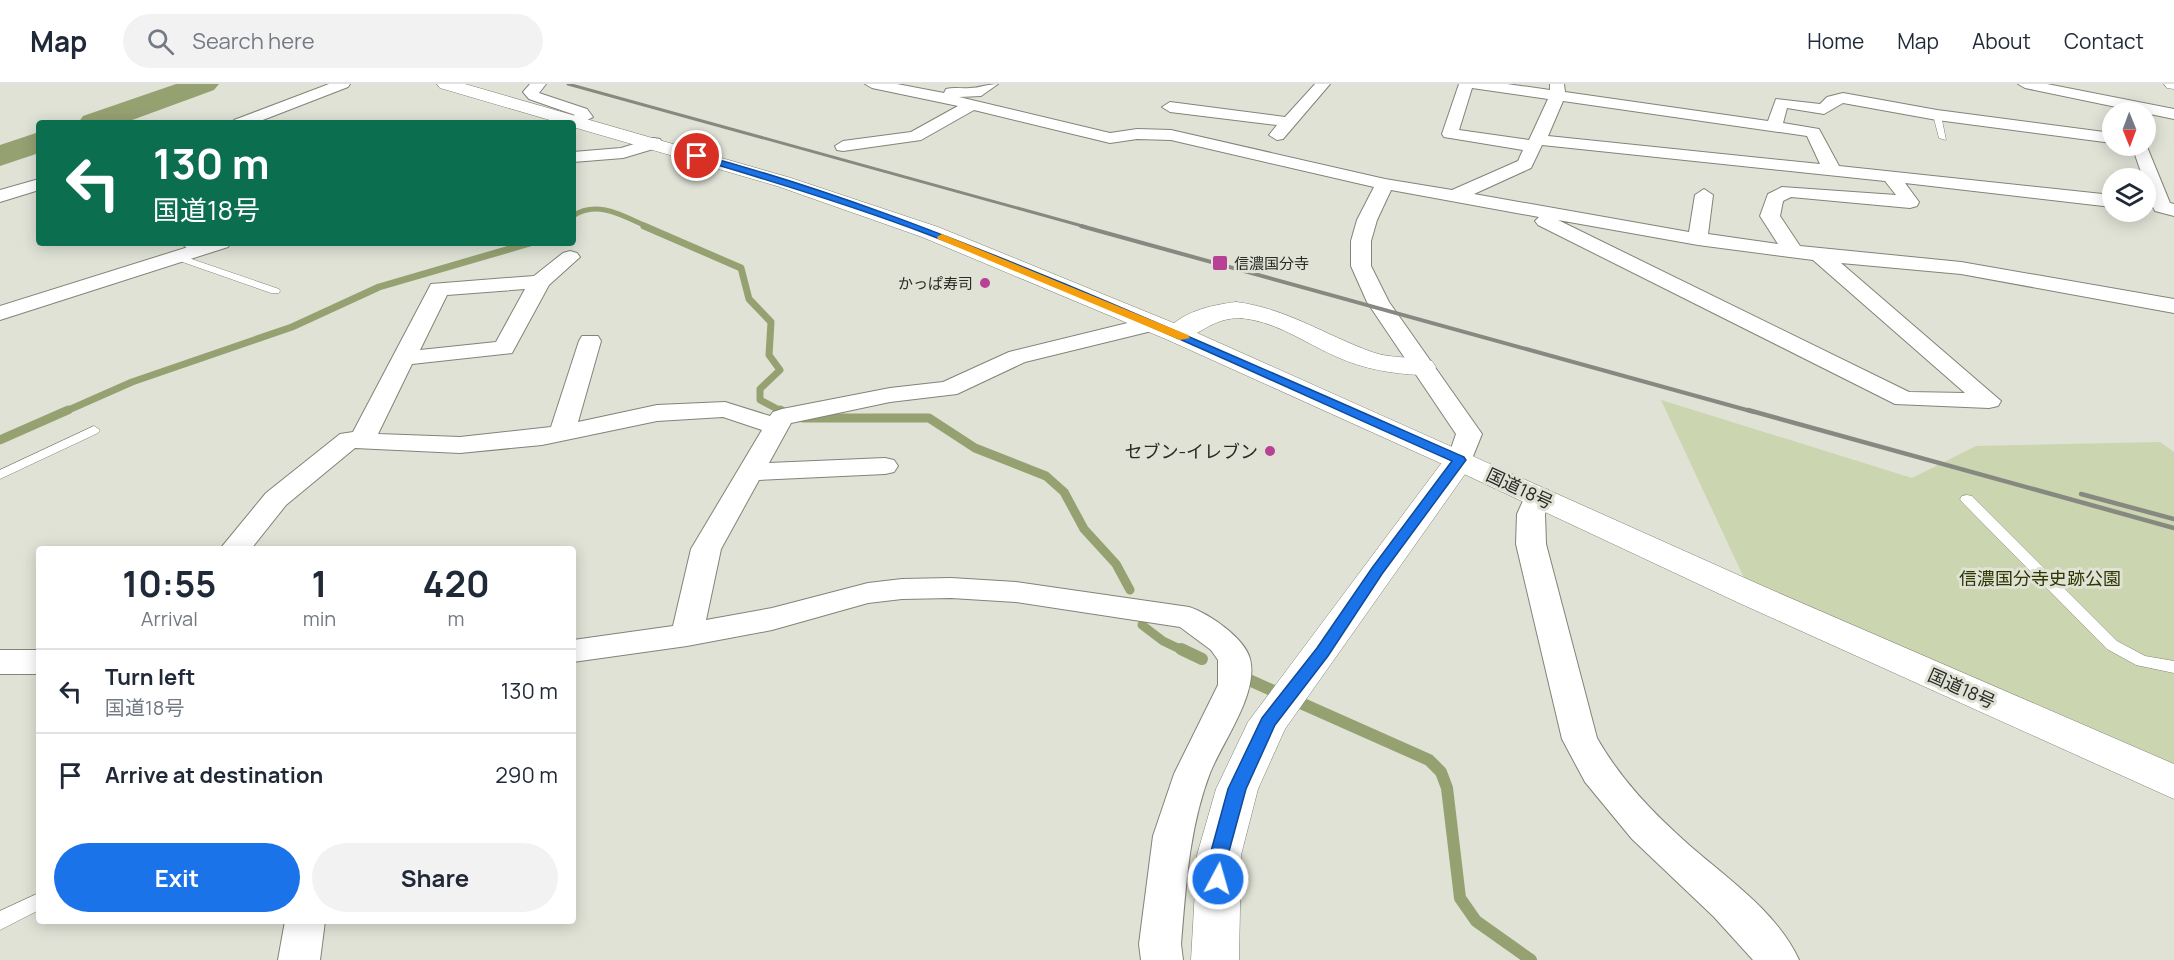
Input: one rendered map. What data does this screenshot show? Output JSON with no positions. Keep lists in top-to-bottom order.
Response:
{
  "streets": {
    "main road": ["国道18号"]
  },
  "parks": ["信濃国分寺史跡公園"],
  "places": {
    "transit": ["信濃国分寺"],
    "other": ["かっぱ寿司", "セブン-イレブン"]
  },
  "north": "bottom",
  "page": {
    "header": "Map",
    "search": "Search here",
    "nav": [
      "Home",
      "Map",
      "About",
      "Contact"
    ],
    "turn": ["130 m", "国道18号"],
    "eta": [
      "10:55",
      "Arrival",
      "1",
      "min",
      "420",
      "m"
    ],
    "list": [
      {
        "name": "Turn left",
        "note": "国道18号",
        "value": "130 m"
      },
      {
        "name": "Arrive at destination",
        "value": "290 m"
      }
    ],
    "buttons": ["Exit", "Share"]
  }
}
